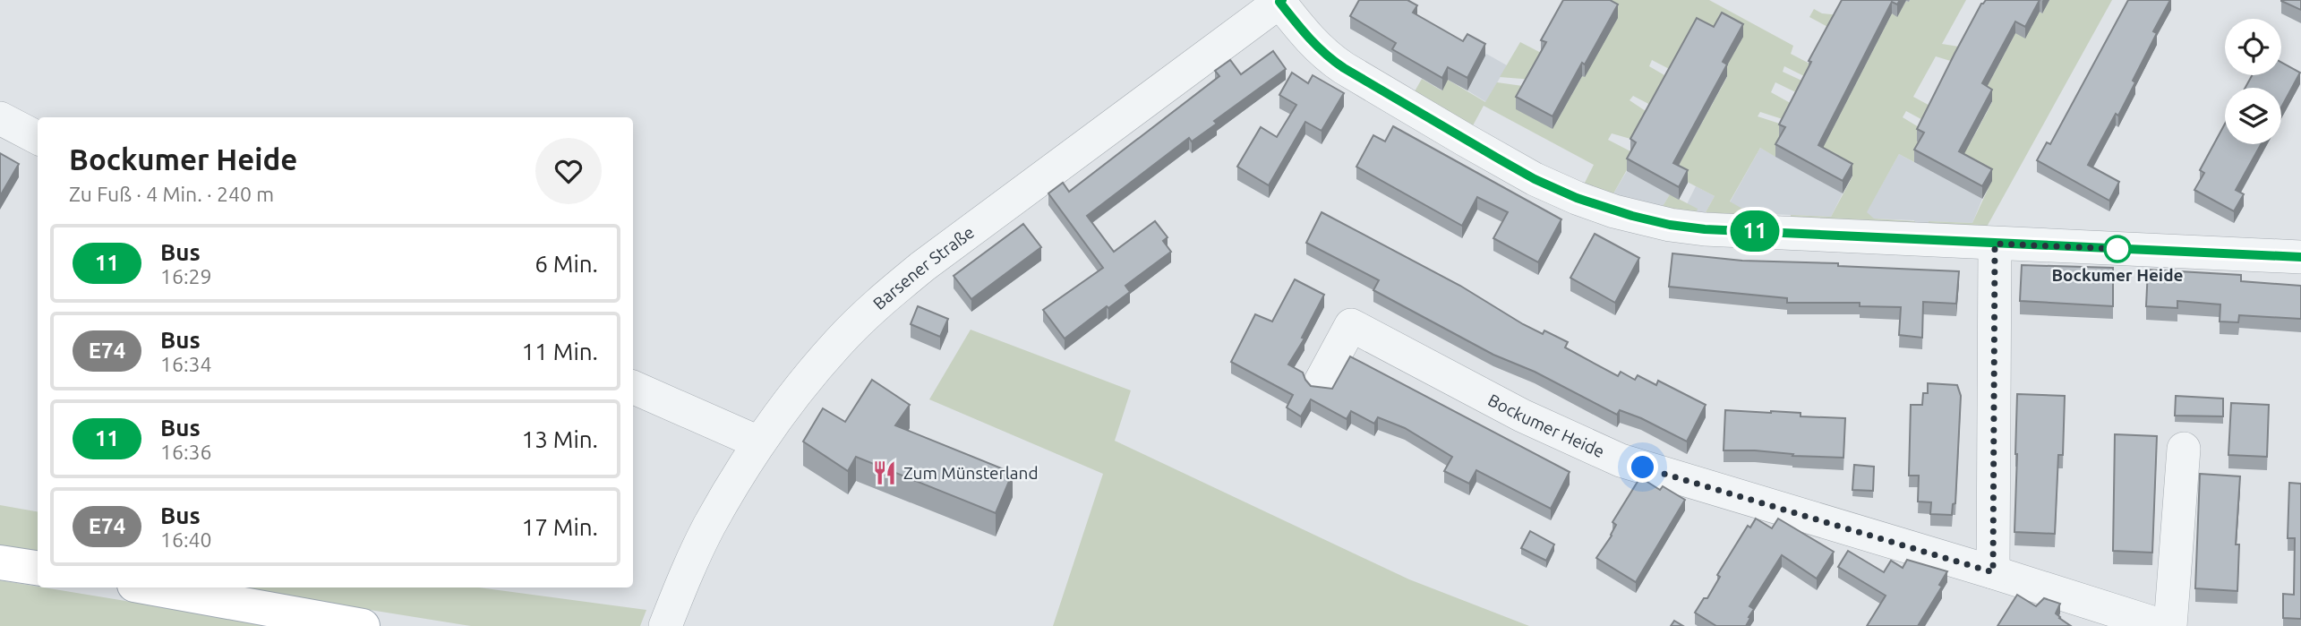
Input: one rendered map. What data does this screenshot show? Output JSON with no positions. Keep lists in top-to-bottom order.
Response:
{
  "streets": {
    "street": ["Barsener Straße", "Bockumer Heide"]
  },
  "places": {
    "other": ["Bockumer Heide"],
    "restaurant": ["Zum Münsterland"]
  },
  "lines": ["bus line 11"],
  "page": {
    "on_map": "11",
    "heading": ["Bockumer Heide", "Zu Fuß · 4 Min. · 240 m"],
    "list": [
      {
        "mark": "11",
        "name": "Bus",
        "note": "16:29",
        "value": "6 Min."
      },
      {
        "mark": "E74",
        "name": "Bus",
        "note": "16:34",
        "value": "11 Min."
      },
      {
        "mark": "11",
        "name": "Bus",
        "note": "16:36",
        "value": "13 Min."
      },
      {
        "mark": "E74",
        "name": "Bus",
        "note": "16:40",
        "value": "17 Min."
      }
    ]
  }
}
